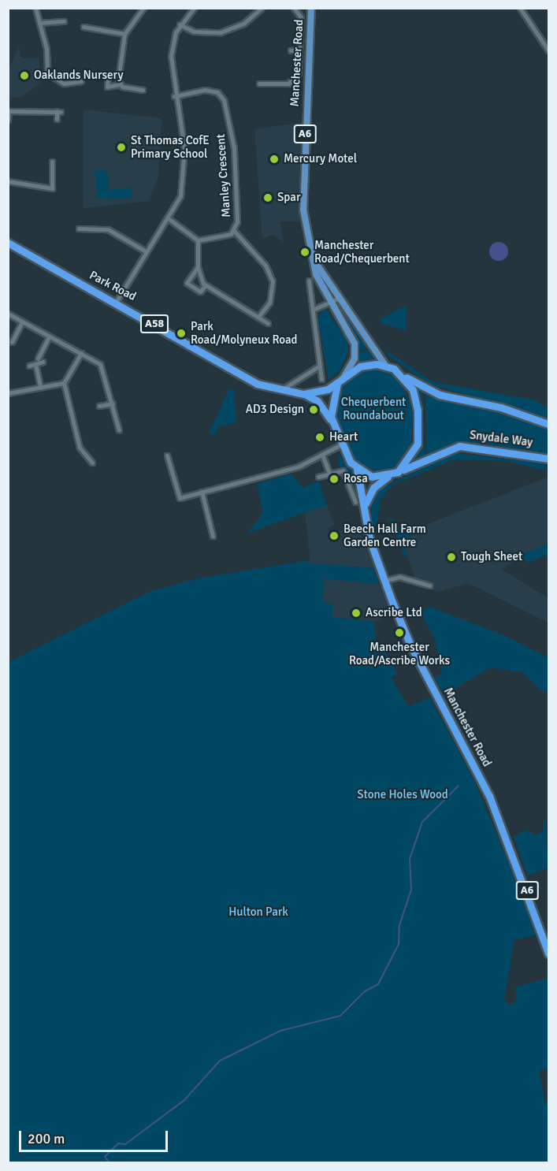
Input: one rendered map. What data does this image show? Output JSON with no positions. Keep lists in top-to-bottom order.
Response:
{
  "streets": {
    "highway": [
      "Manchester Road",
      "A6",
      "Park Road",
      "A58",
      "Snydale Way"
    ],
    "street": ["Manley Crescent"]
  },
  "crossings": [
    ["Manchester Road", "Park Road"],
    ["Manchester Road", "A58"],
    ["Manchester Road", "Snydale Way"],
    ["Park Road", "A58"],
    ["Park Road", "Snydale Way"],
    ["A58", "Snydale Way"]
  ],
  "parks": ["Chequerbent Roundabout", "Stone Holes Wood", "Hulton Park"],
  "places": [
    "Oaklands Nursery",
    "St Thomas CofE Primary School",
    "Mercury Motel",
    "Spar",
    "Manchester Road/Chequerbent",
    "Park Road/Molyneux Road",
    "AD3 Design",
    "Heart",
    "Rosa",
    "Beech Hall Farm Garden Centre",
    "Tough Sheet",
    "Ascribe Ltd",
    "Manchester Road/Ascribe Works"
  ],
  "scale_bar": "200 m"
}
